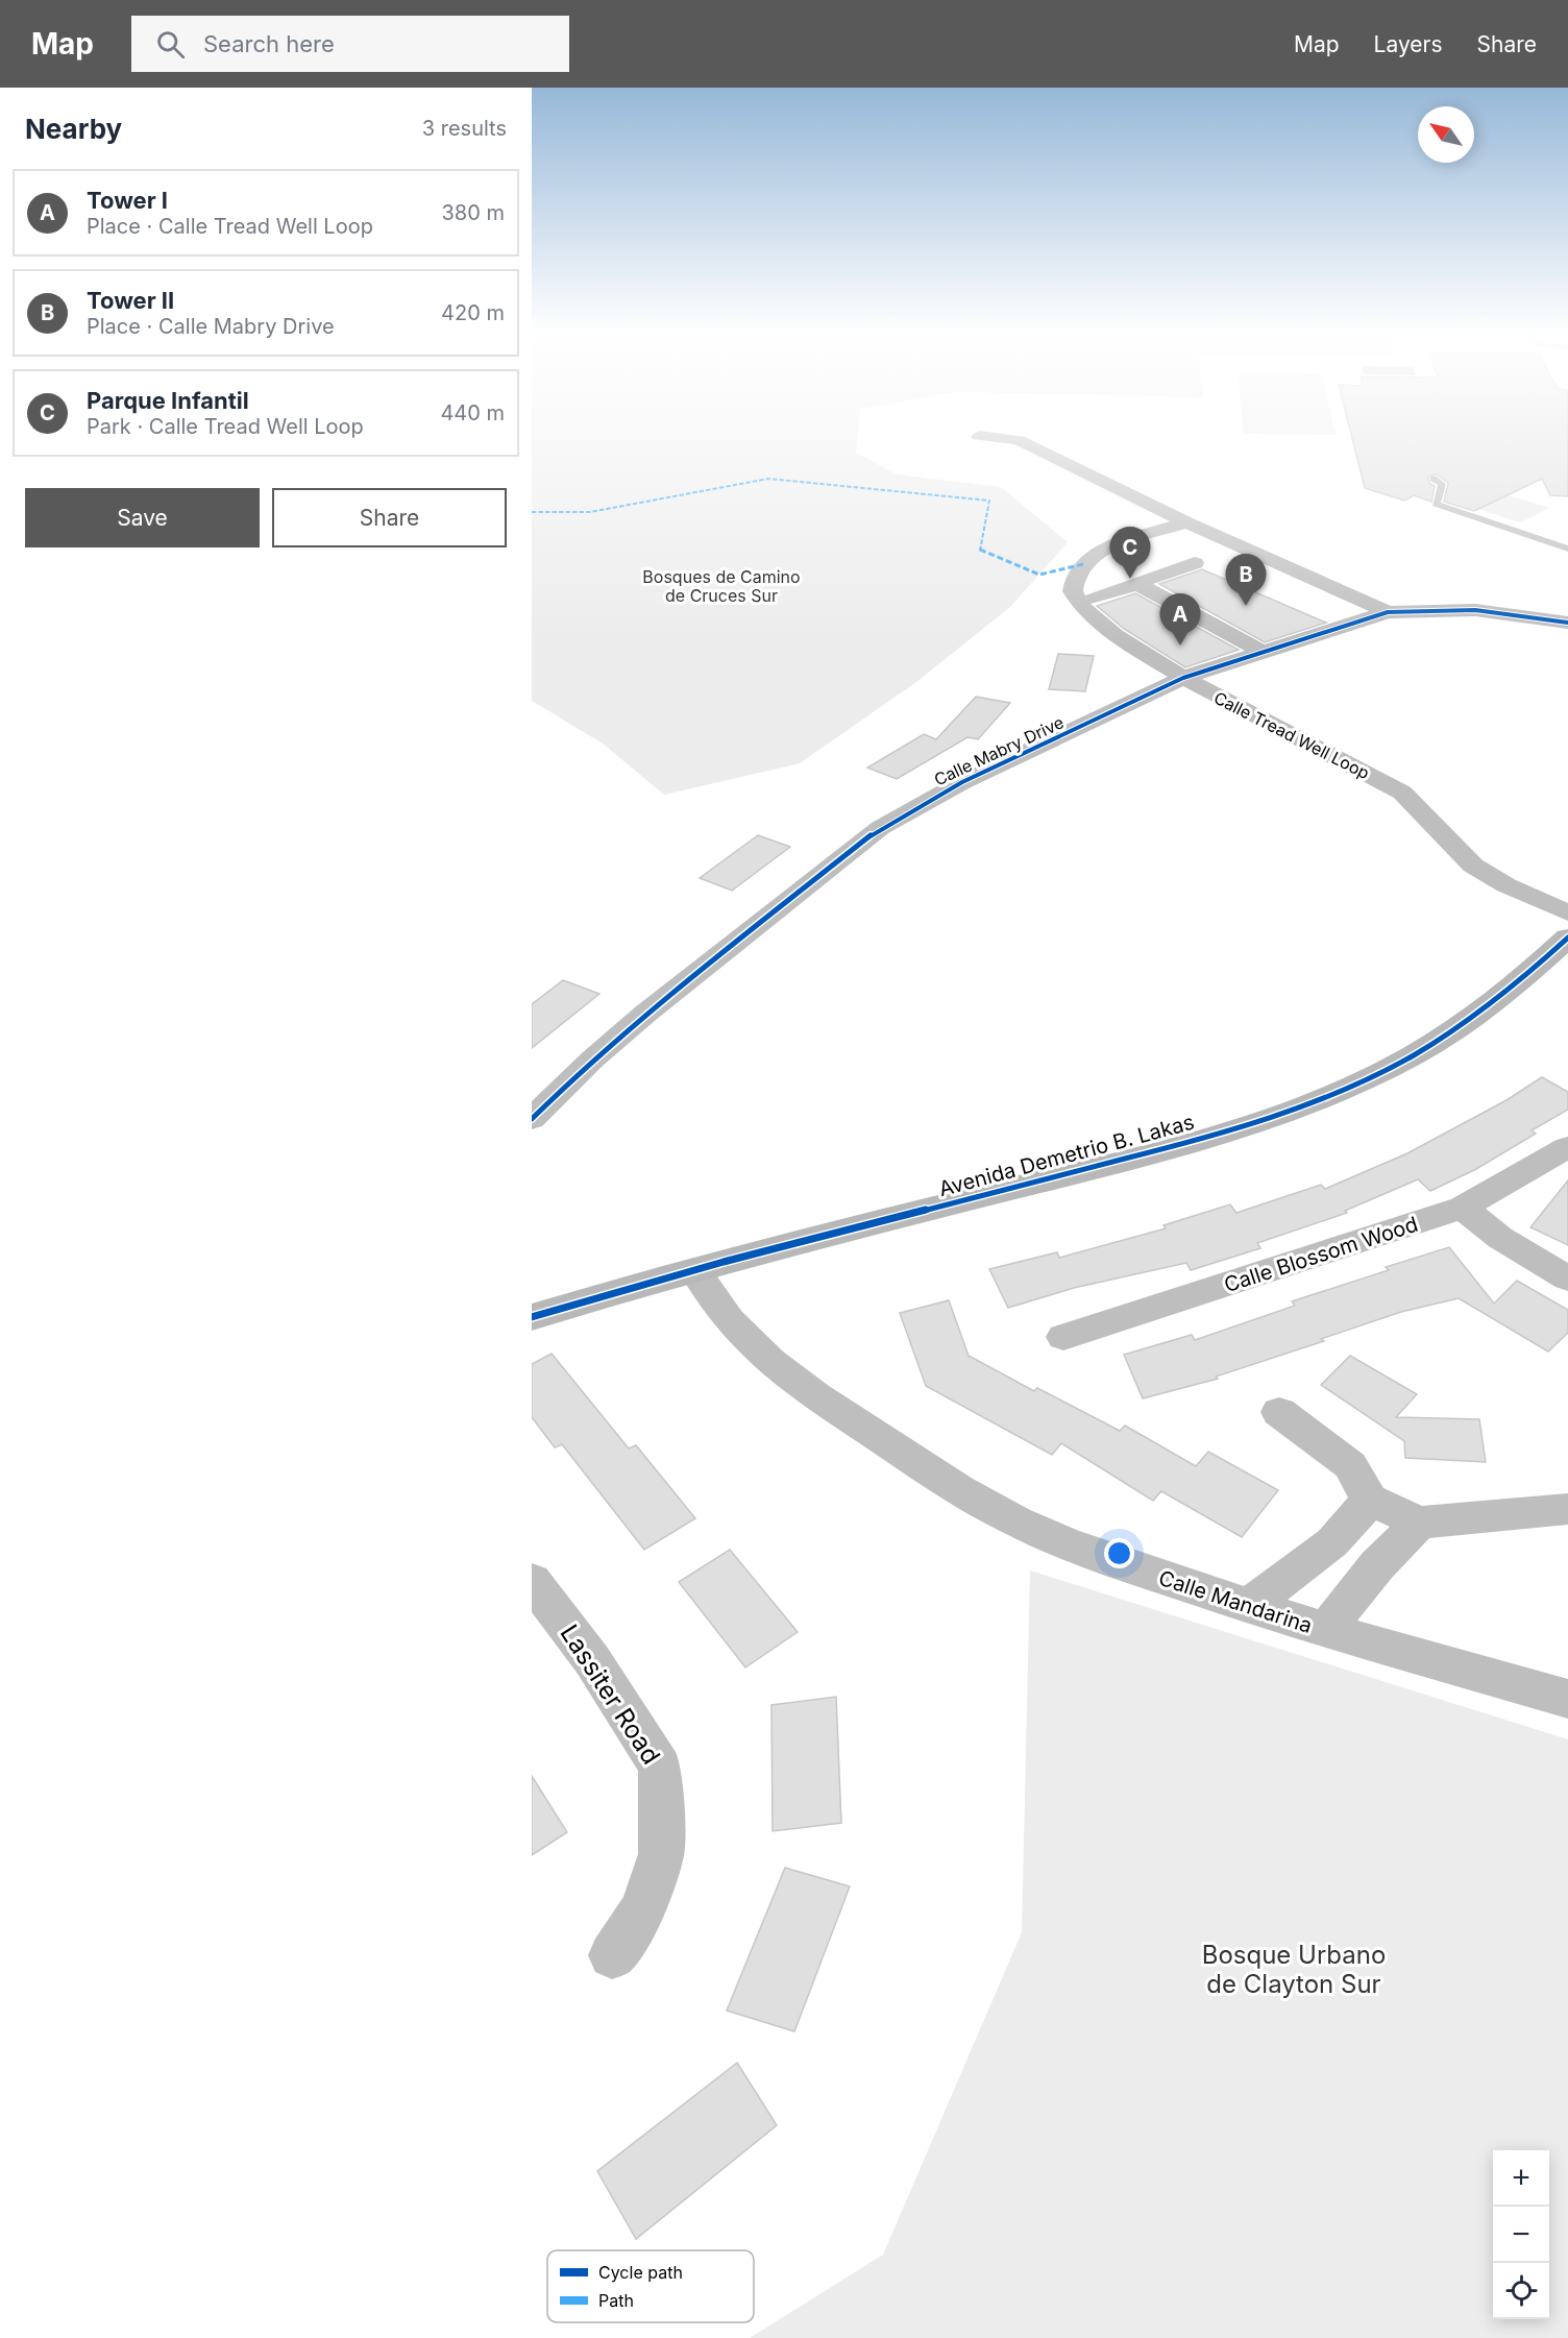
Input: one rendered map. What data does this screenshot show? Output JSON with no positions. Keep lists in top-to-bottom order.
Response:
{
  "streets": {
    "street": [
      "Calle Tread Well Loop",
      "Calle Mabry Drive",
      "Avenida Demetrio B. Lakas",
      "Calle Blossom Wood",
      "Calle Mandarina",
      "Lassiter Road"
    ]
  },
  "crossings": [
    ["Calle Tread Well Loop", "Calle Mabry Drive"],
    ["Avenida Demetrio B. Lakas", "Calle Mandarina"]
  ],
  "parks": ["Bosques de Camino de Cruces Sur", "Bosque Urbano de Clayton Sur"],
  "legend": ["Cycle path", "Path"],
  "north": "top left",
  "page": {
    "header": "Map",
    "search": "Search here",
    "nav": ["Map", "Layers", "Share"],
    "heading": ["Nearby", "3 results"],
    "list": [
      {
        "mark": "A",
        "name": "Tower I",
        "note": "Place · Calle Tread Well Loop",
        "value": "380 m"
      },
      {
        "mark": "B",
        "name": "Tower II",
        "note": "Place · Calle Mabry Drive",
        "value": "420 m"
      },
      {
        "mark": "C",
        "name": "Parque Infantil",
        "note": "Park · Calle Tread Well Loop",
        "value": "440 m"
      }
    ],
    "buttons": ["Save", "Share"],
    "pins": ["C", "B", "A"],
    "map_buttons": ["+", "−"]
  }
}
